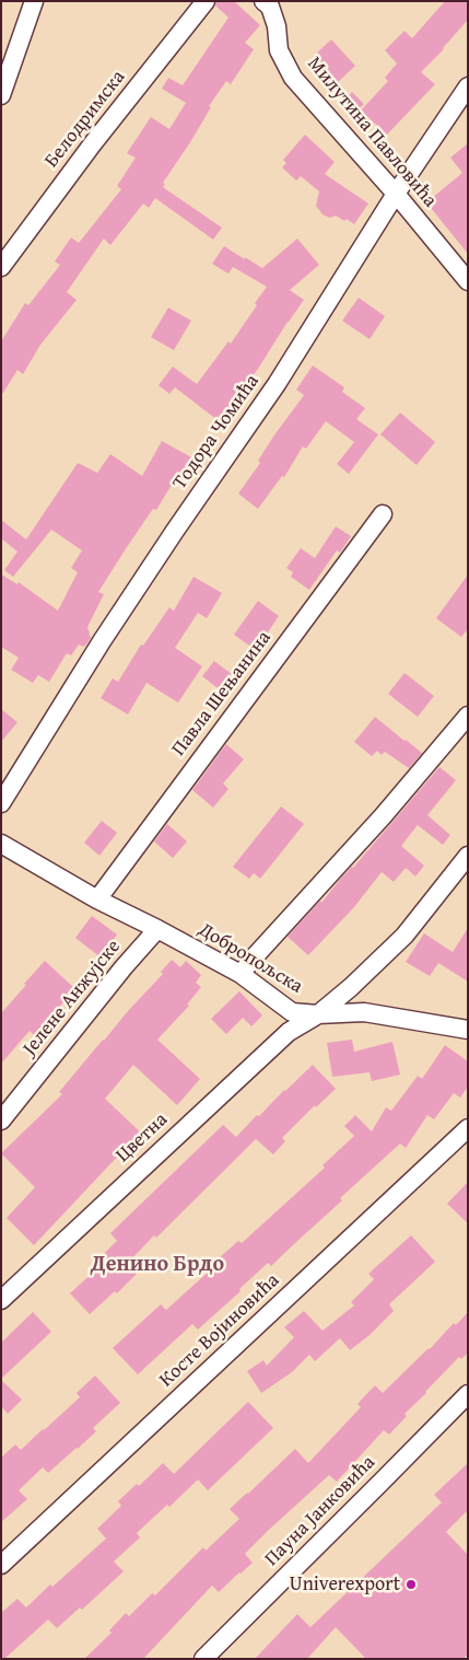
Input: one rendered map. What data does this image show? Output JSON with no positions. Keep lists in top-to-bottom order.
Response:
{
  "streets": {
    "street": [
      "Белодримска",
      "Милутина Павловића",
      "Тодора Чомића",
      "Павла Шењанина",
      "Добропољска",
      "Јелене Анжујске",
      "Цветна",
      "Косте Војиновића",
      "Пауна Јанковића"
    ]
  },
  "crossings": [
    ["Милутина Павловића", "Тодора Чомића"],
    ["Павла Шењанина", "Добропољска"],
    ["Добропољска", "Јелене Анжујске"],
    ["Добропољска", "Цветна"]
  ],
  "districts": ["Денино Брдо"],
  "places": ["Univerexport"]
}
